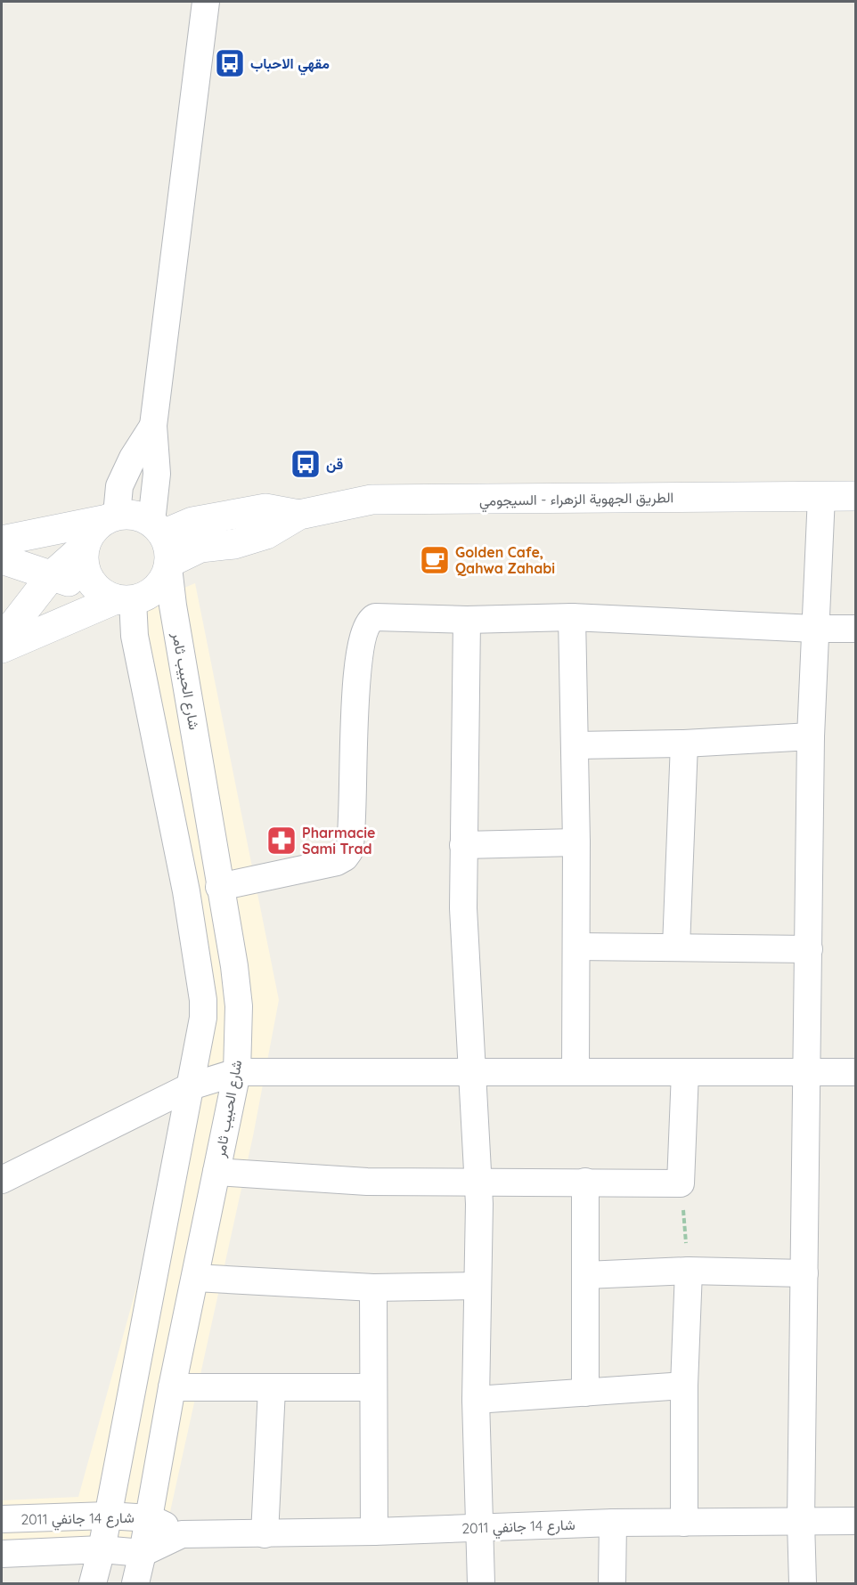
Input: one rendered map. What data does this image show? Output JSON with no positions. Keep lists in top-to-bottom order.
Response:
{
  "streets": {
    "main road": ["الطريق الجهوية الزهراء - السيجومي"],
    "street": ["شارع الحبيب ثامر", "شارع 14 جانفي 2011"]
  },
  "crossings": [
    ["الطريق الجهوية الزهراء - السيجومي", "شارع الحبيب ثامر"],
    ["شارع الحبيب ثامر", "شارع 14 جانفي 2011"]
  ],
  "places": {
    "bus stop": ["مقهي الاحباب", "قن"],
    "cafe": ["Golden Cafe, Qahwa Zahabi"],
    "pharmacy": ["Pharmacie Sami Trad"]
  }
}
